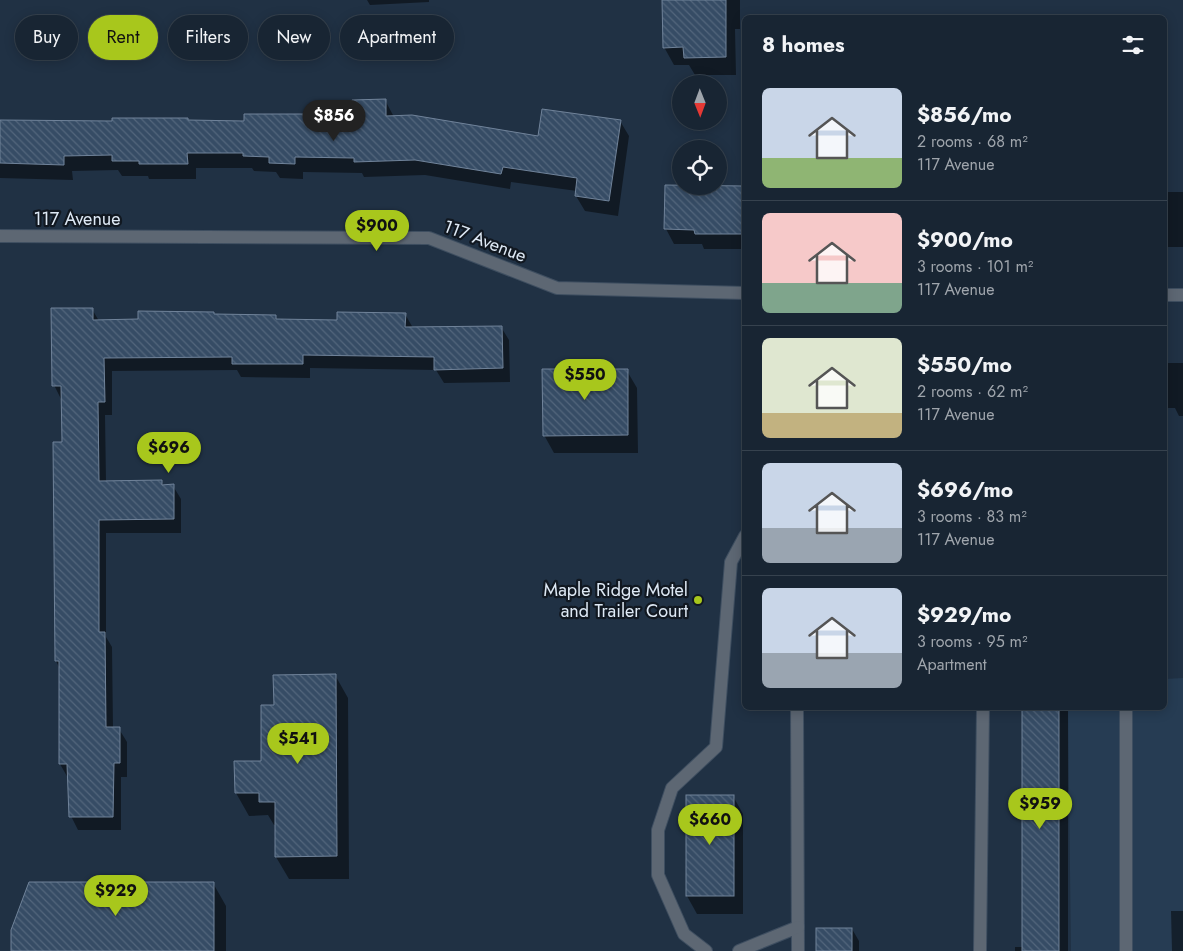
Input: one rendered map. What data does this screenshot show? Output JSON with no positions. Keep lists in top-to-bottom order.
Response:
{
  "streets": {
    "street": ["117 Avenue"]
  },
  "places": ["Maple Ridge Motel and Trailer Court"],
  "north": "bottom",
  "page": {
    "chip": [
      "Buy",
      "Rent",
      "Filters",
      "New",
      "Apartment"
    ],
    "heading": "8 homes",
    "list": [
      {
        "name": "$856/mo",
        "note": "2 rooms · 68 m² · 117 Avenue"
      },
      {
        "name": "$900/mo",
        "note": "3 rooms · 101 m² · 117 Avenue"
      },
      {
        "name": "$550/mo",
        "note": "2 rooms · 62 m² · 117 Avenue"
      },
      {
        "name": "$696/mo",
        "note": "3 rooms · 83 m² · 117 Avenue"
      },
      {
        "name": "$929/mo",
        "note": "3 rooms · 95 m² · Apartment"
      }
    ],
    "price": [
      "$856",
      "$900",
      "$550",
      "$696",
      "$541",
      "$959",
      "$660",
      "$929"
    ]
  }
}
